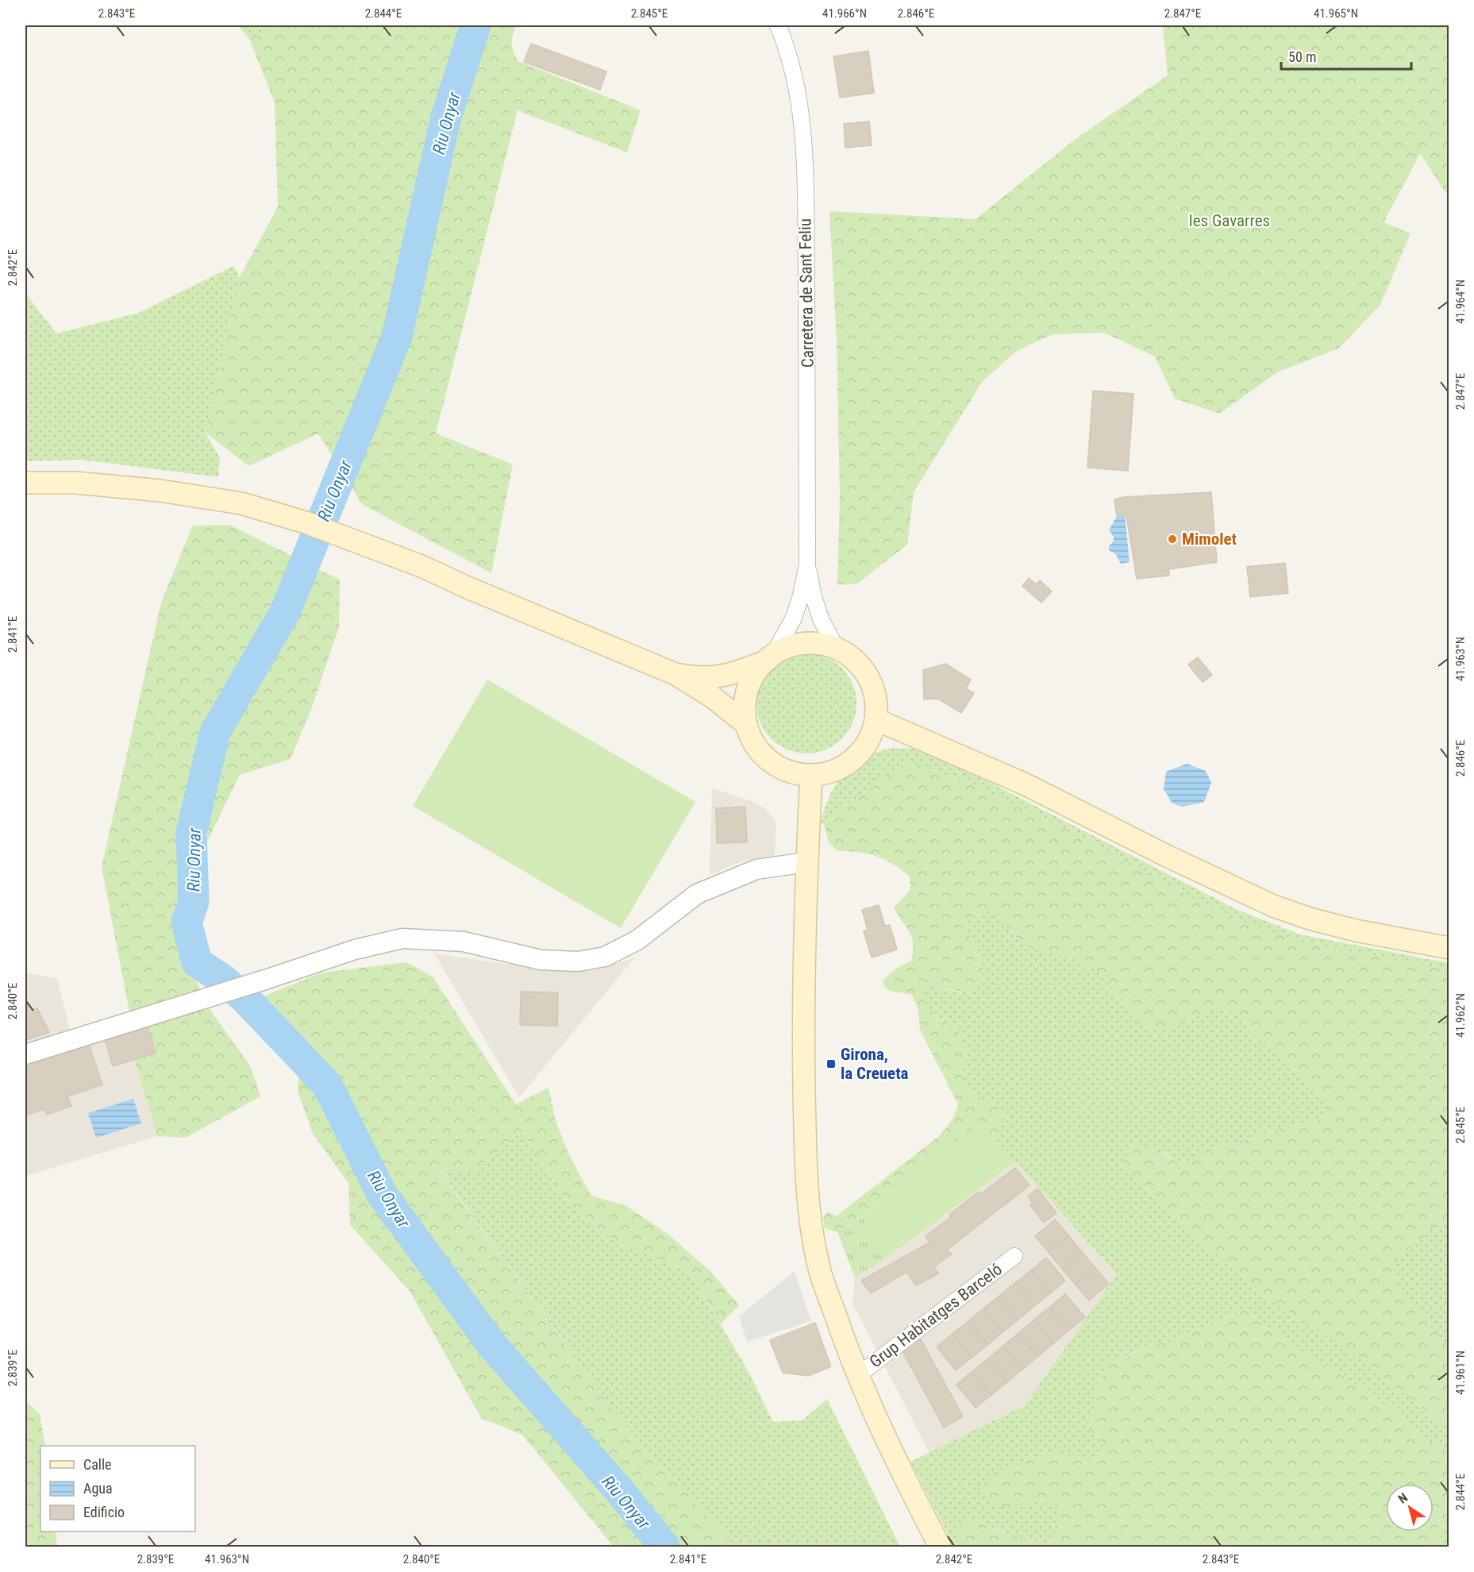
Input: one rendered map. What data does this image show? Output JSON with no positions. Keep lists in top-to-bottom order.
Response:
{
  "streets": {
    "street": ["Carretera de Sant Feliu", "Grup Habitatges Barceló"]
  },
  "water": ["Riu Onyar"],
  "parks": ["les Gavarres"],
  "places": {
    "other": ["Mimolet"],
    "transit": ["Girona, la Creueta"]
  },
  "legend": ["Calle", "Agua", "Edificio"],
  "scale_bar": "50 m",
  "north": "top left",
  "coordinates": [
    "2.843°E",
    "2.844°E",
    "2.845°E",
    "41.966°N",
    "2.846°E",
    "2.847°E",
    "41.965°N",
    "2.842°E",
    "41.964°N",
    "2.841°E",
    "41.963°N",
    "2.840°E",
    "41.962°N",
    "2.839°E",
    "41.961°N"
  ]
}
